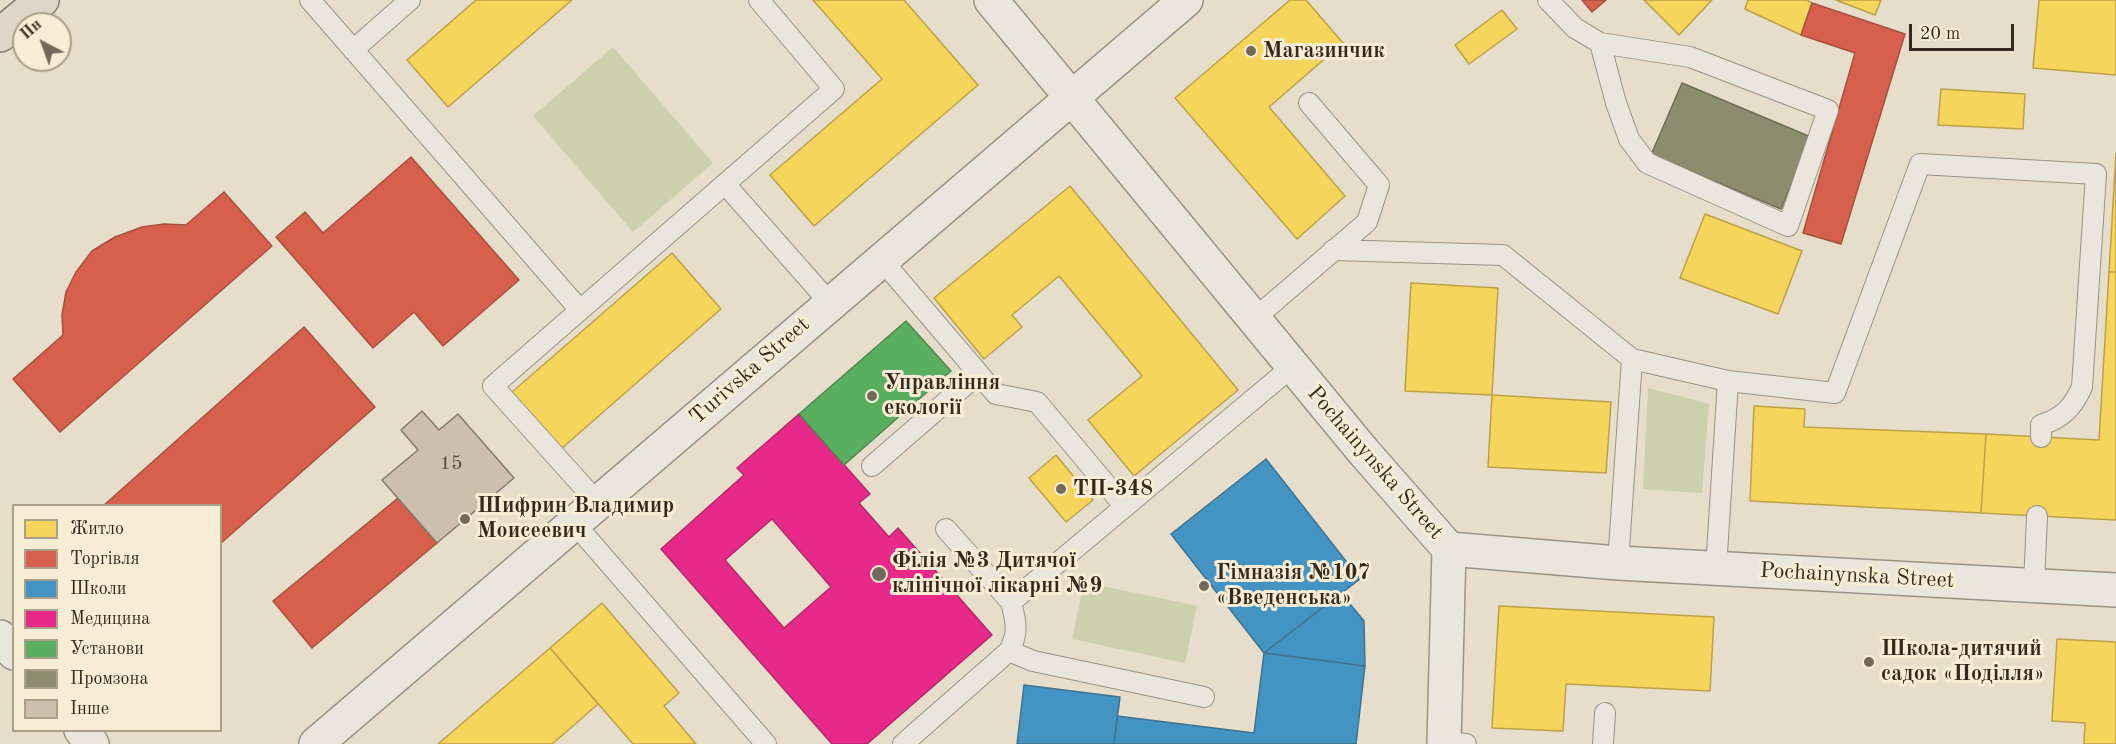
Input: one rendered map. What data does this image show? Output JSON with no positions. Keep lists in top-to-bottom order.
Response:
{
  "streets": {
    "street": ["Turivska Street", "Pochainynska Street"]
  },
  "crossings": [
    ["Turivska Street", "Pochainynska Street"]
  ],
  "places": [
    "Магазинчик",
    "Управління екології",
    "ТП-348",
    "Шифрин Владимир Моисеевич",
    "Філія №3 Дитячої клінічної лікарні №9",
    "Гімназія №107 «Введенська»",
    "Школа-дитячий садок «Поділля»"
  ],
  "house_numbers": ["15"],
  "legend": [
    "Житло",
    "Торгівля",
    "Школи",
    "Медицина",
    "Установи",
    "Промзона",
    "Інше"
  ],
  "scale_bar": "20 m",
  "north": "top left"
}
